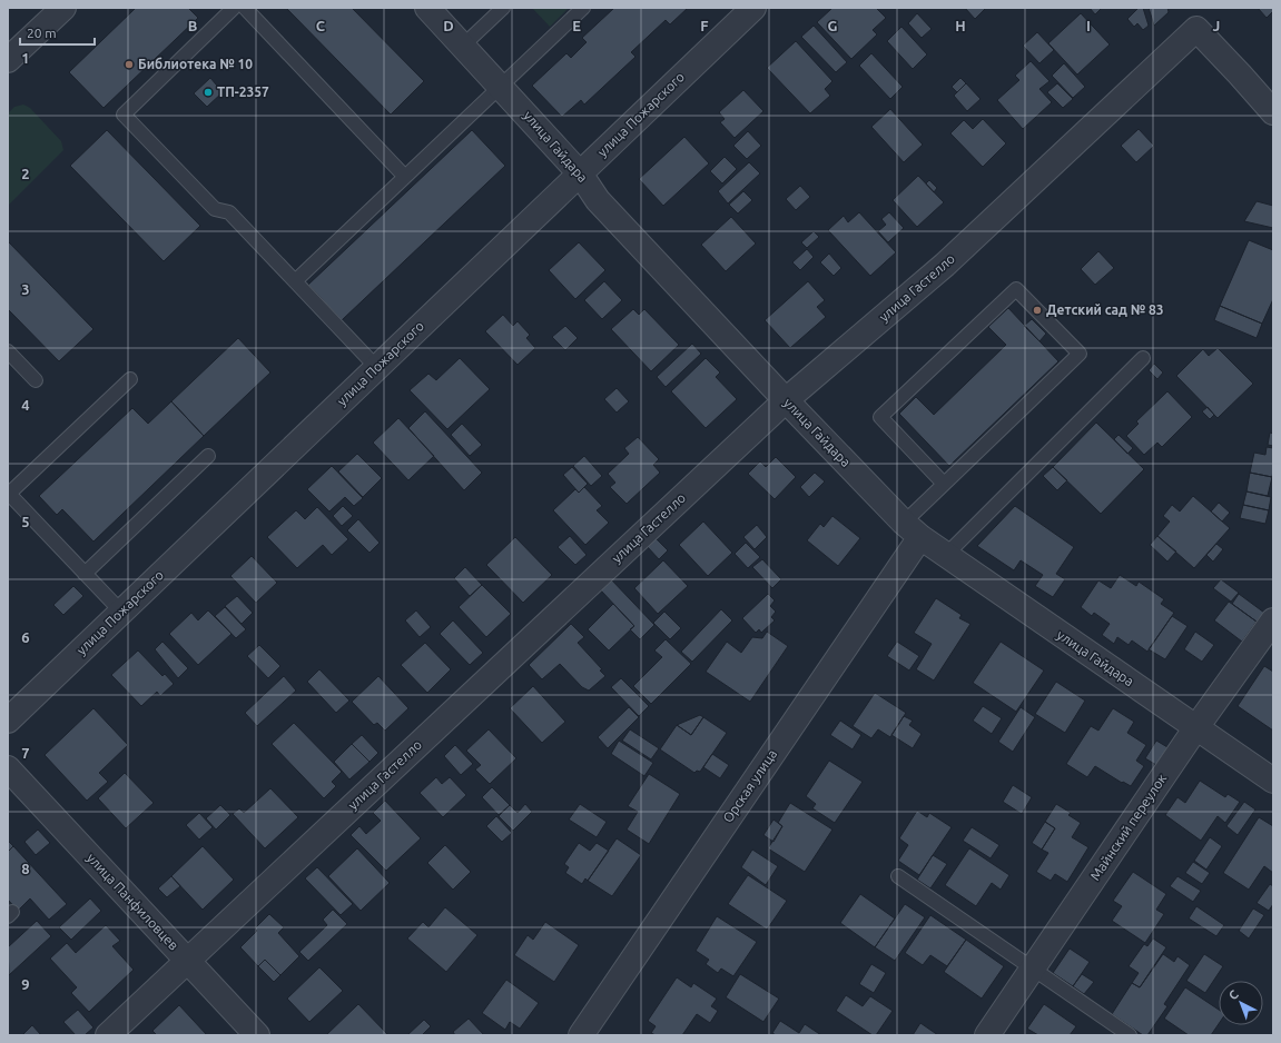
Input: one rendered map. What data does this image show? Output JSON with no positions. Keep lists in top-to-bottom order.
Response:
{
  "streets": {
    "street": [
      "улица Пожарского",
      "улица Гайдара",
      "улица Гастелло",
      "Орская улица",
      "Майнский переулок",
      "улица Панфиловцев"
    ]
  },
  "crossings": [
    ["улица Пожарского", "улица Гайдара"],
    ["улица Гайдара", "улица Гастелло"],
    ["улица Гайдара", "Орская улица"],
    ["улица Гайдара", "Майнский переулок"],
    ["улица Гастелло", "улица Панфиловцев"]
  ],
  "places": ["Библиотека № 10", "ТП-2357", "Детский сад № 83"],
  "scale_bar": "20 m",
  "north": "top left",
  "grid": {
    "columns": [
      "B",
      "C",
      "D",
      "E",
      "F",
      "G",
      "H",
      "I",
      "J"
    ],
    "rows": [
      "1",
      "2",
      "3",
      "4",
      "5",
      "6",
      "7",
      "8",
      "9"
    ]
  }
}
